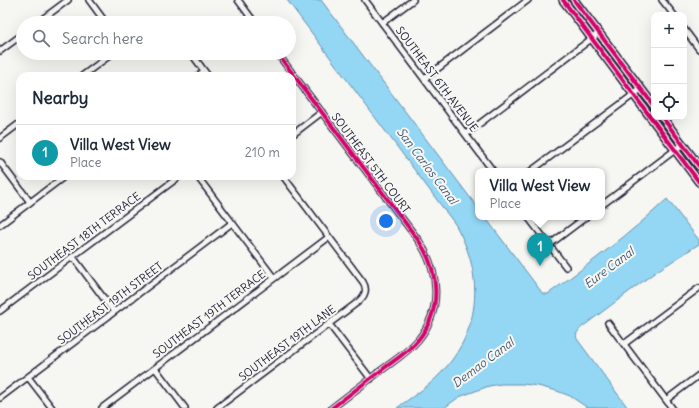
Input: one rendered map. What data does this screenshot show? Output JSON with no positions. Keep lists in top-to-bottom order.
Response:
{
  "streets": {
    "street": [
      "SOUTHEAST 6TH AVENUE",
      "SOUTHEAST 5TH COURT",
      "SOUTHEAST 18TH TERRACE",
      "SOUTHEAST 19TH STREET",
      "SOUTHEAST 19TH TERRACE",
      "SOUTHEAST 19TH LANE"
    ]
  },
  "crossings": [
    ["SOUTHEAST 19TH TERRACE", "SOUTHEAST 19TH LANE"]
  ],
  "water": ["San Carlos Canal", "Eure Canal", "Demao Canal"],
  "page": {
    "map_buttons": ["+", "−"],
    "search": "Search here",
    "heading": "Nearby",
    "list": [
      {
        "mark": "1",
        "name": "Villa West View",
        "note": "Place",
        "value": "210 m"
      }
    ],
    "popup": ["Villa West View", "Place"],
    "pins": "1"
  }
}
